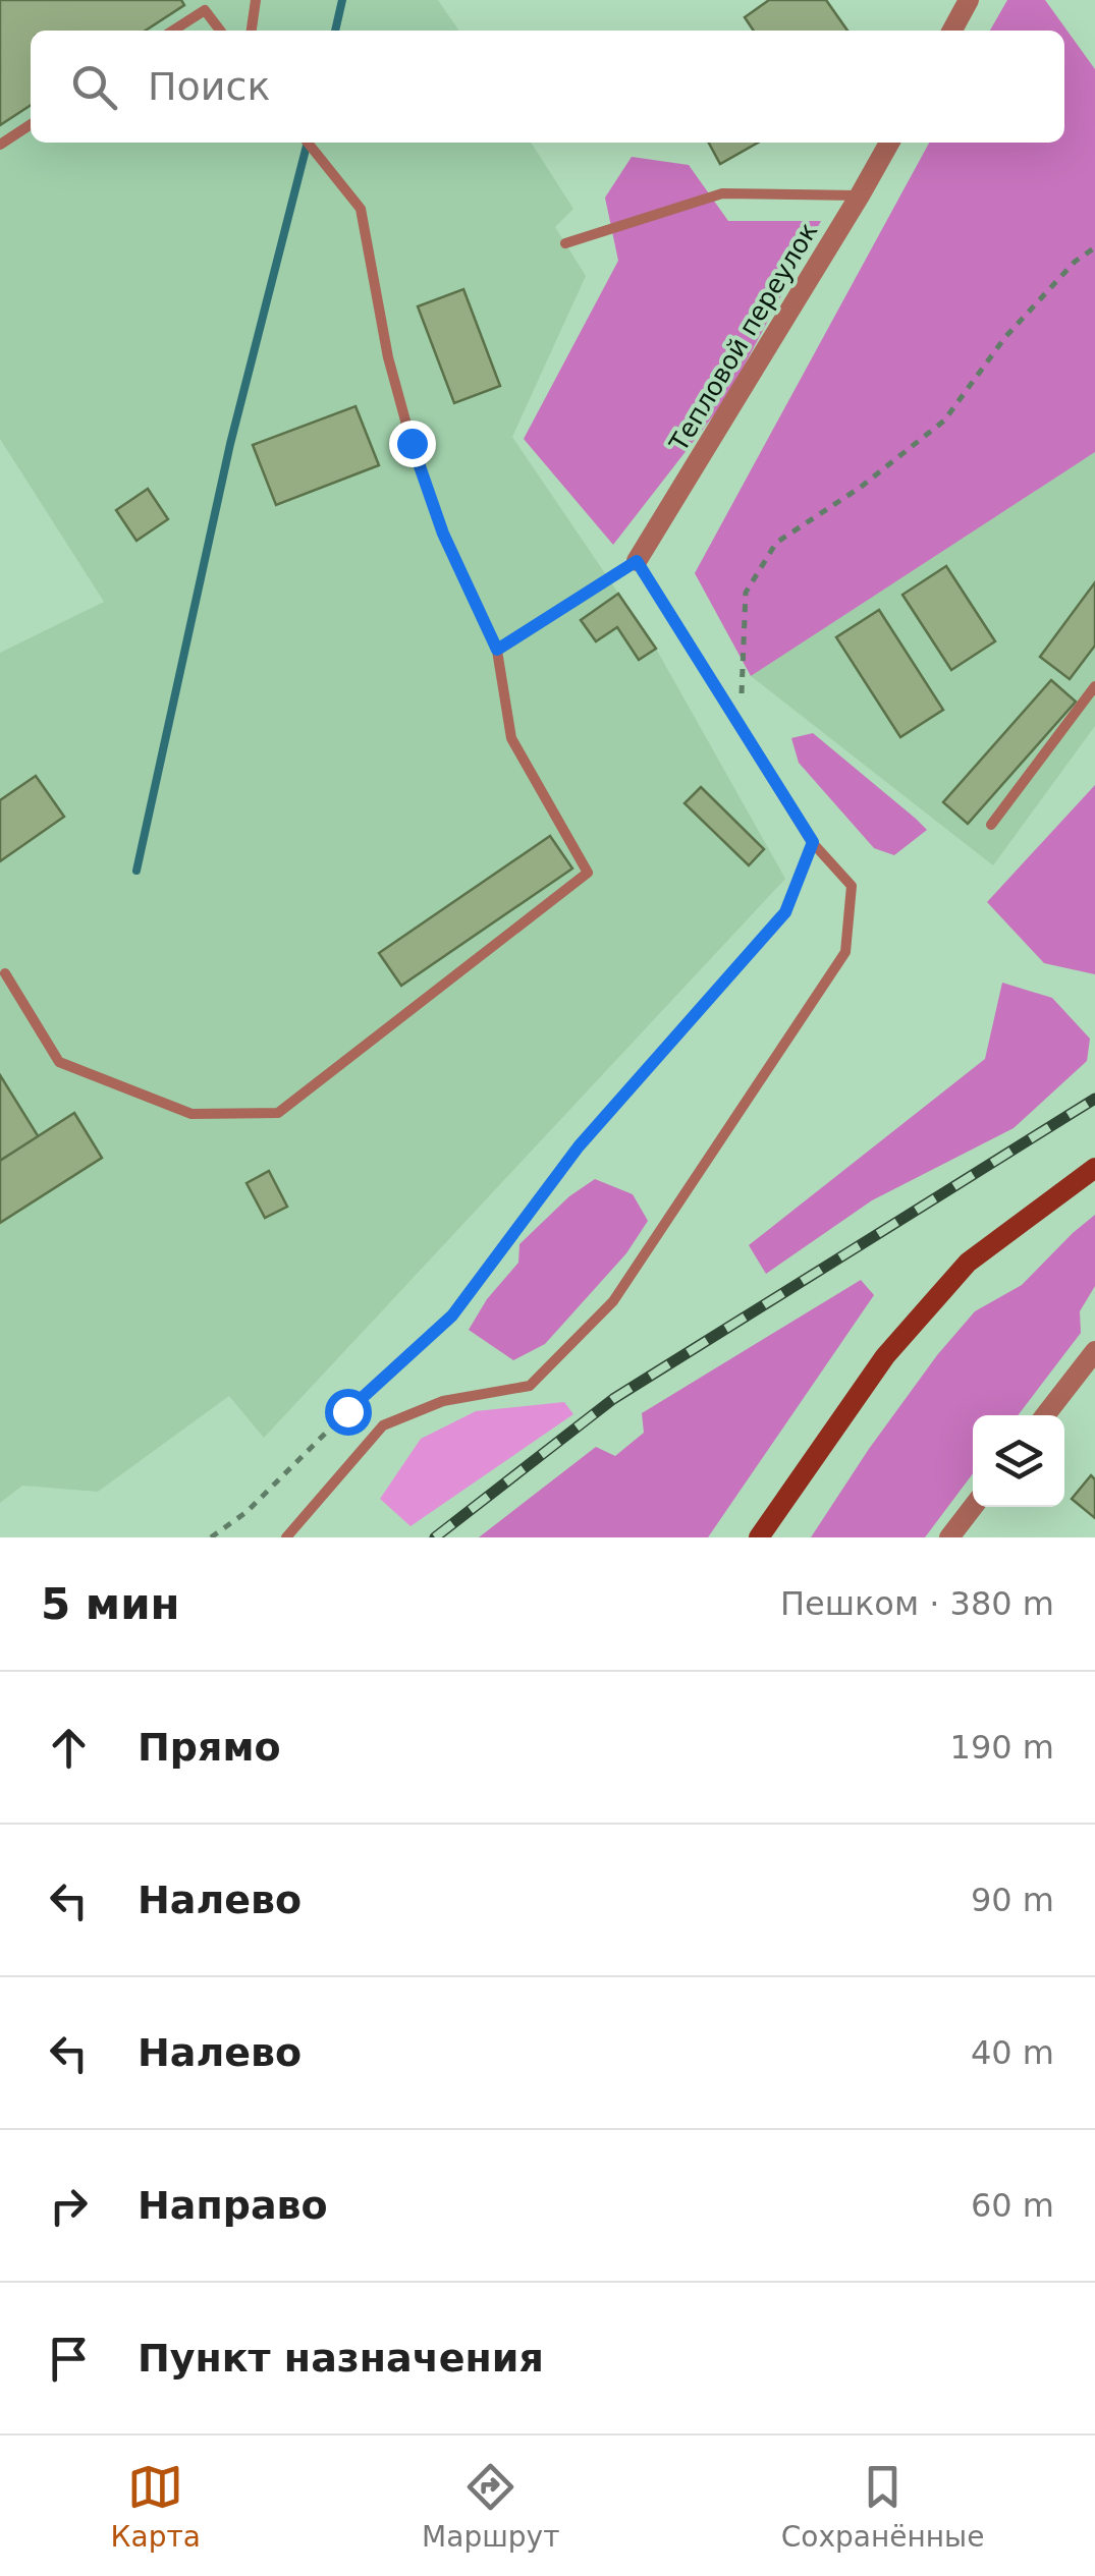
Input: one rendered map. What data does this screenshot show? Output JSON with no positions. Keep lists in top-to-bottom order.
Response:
{
  "streets": {
    "street": ["Тепловой переулок"]
  },
  "page": {
    "search": "Поиск",
    "heading": ["5 мин", "Пешком · 380 m"],
    "list": [
      ["Прямо", "190 m"],
      ["Налево", "90 m"],
      ["Налево", "40 m"],
      ["Направо", "60 m"],
      "Пункт назначения"
    ],
    "nav": ["Карта", "Маршрут", "Сохранённые"]
  }
}
